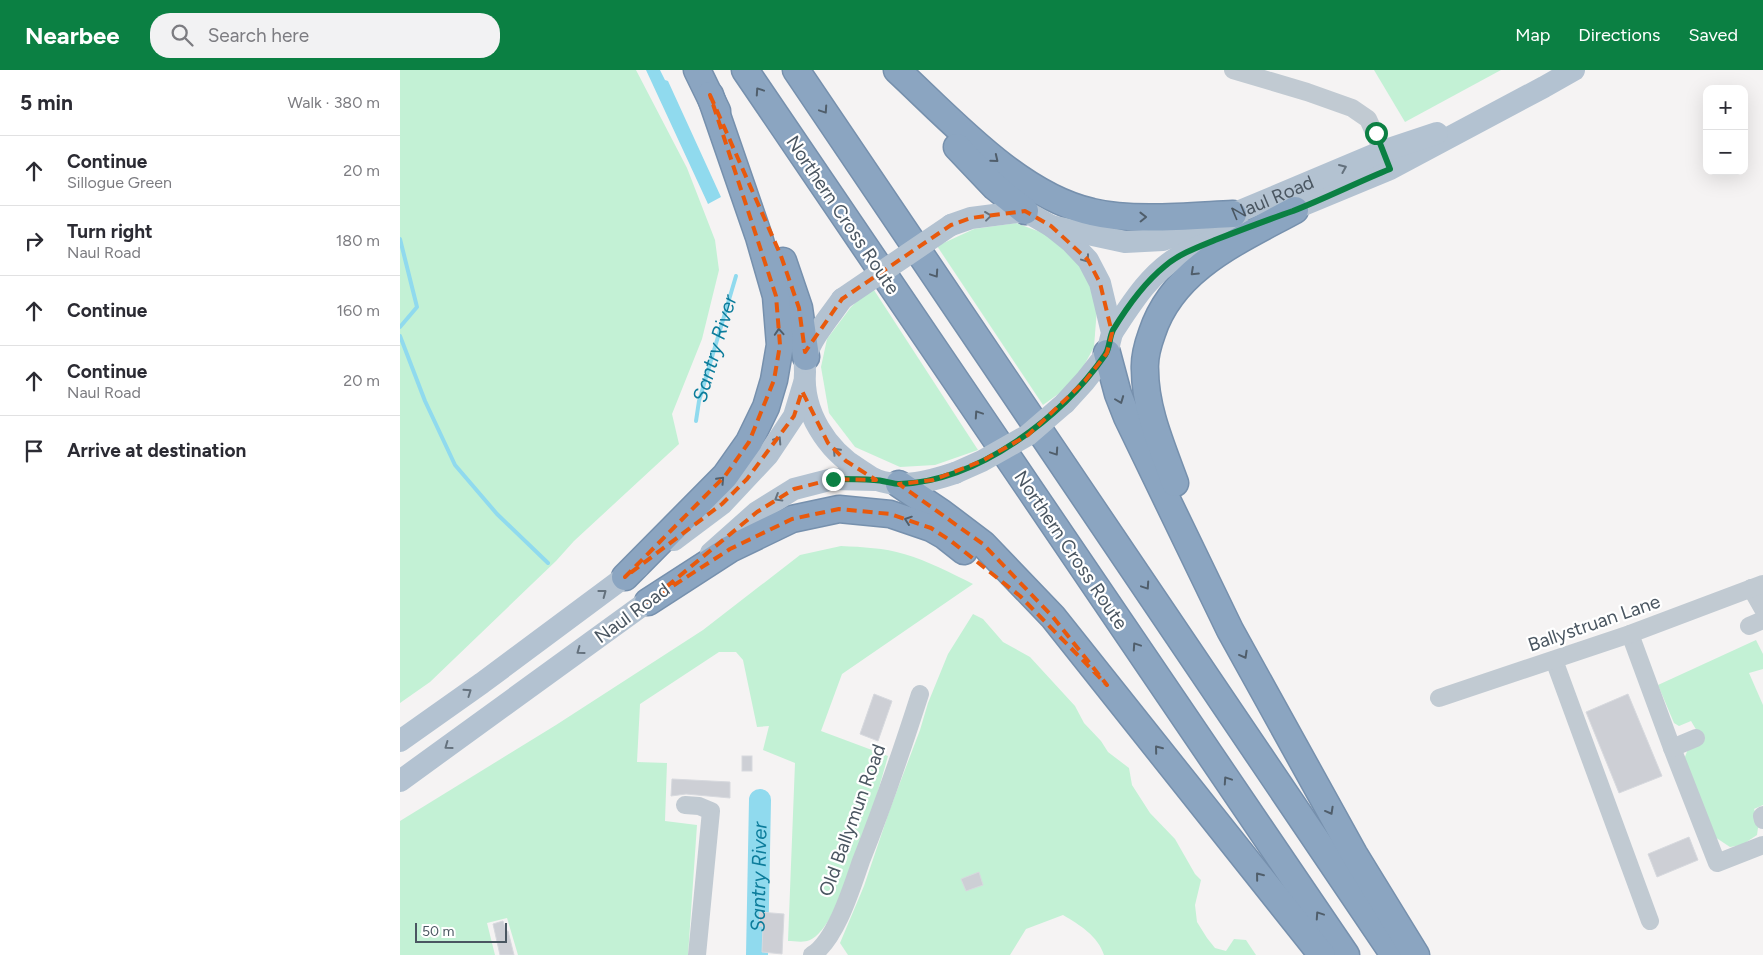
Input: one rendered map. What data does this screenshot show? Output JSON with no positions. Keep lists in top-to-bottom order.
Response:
{
  "streets": {
    "highway": ["Northern Cross Route"],
    "main road": ["Naul Road"],
    "street": ["Ballystruan Lane", "Old Ballymun Road"]
  },
  "water": ["Santry River"],
  "scale_bar": "50 m",
  "page": {
    "header": "Nearbee",
    "search": "Search here",
    "nav": ["Map", "Directions", "Saved"],
    "heading": ["5 min", "Walk · 380 m"],
    "map_buttons": ["+", "−"],
    "list": [
      ["Continue", "Sillogue Green", "20 m"],
      ["Turn right", "Naul Road", "180 m"],
      ["Continue", "160 m"],
      ["Continue", "Naul Road", "20 m"],
      "Arrive at destination"
    ],
    "scale": "50 m"
  }
}
